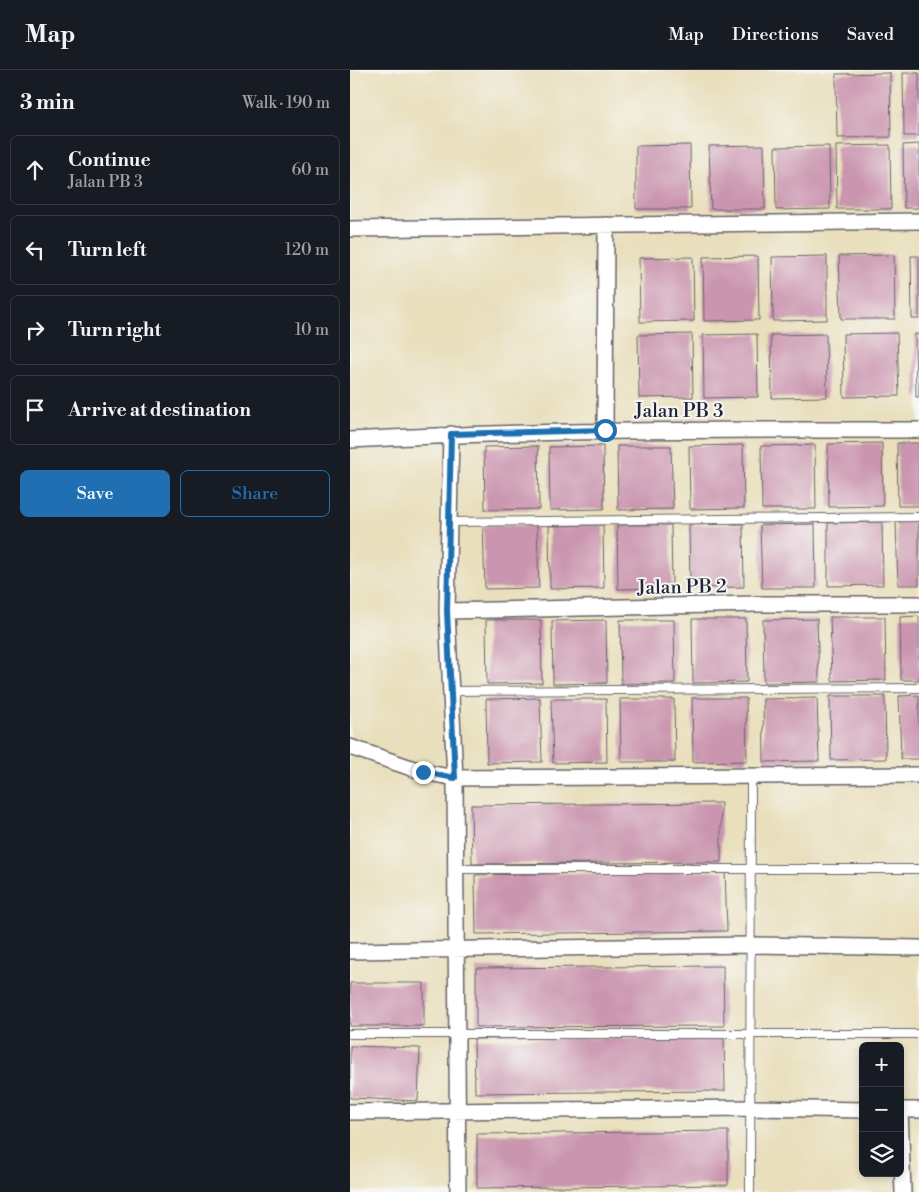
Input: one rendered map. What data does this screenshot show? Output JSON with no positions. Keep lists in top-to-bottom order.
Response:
{
  "streets": {
    "street": ["Jalan PB 3", "Jalan PB 2"]
  },
  "page": {
    "header": "Map",
    "nav": ["Map", "Directions", "Saved"],
    "heading": ["3 min", "Walk · 190 m"],
    "list": [
      ["Continue", "Jalan PB 3", "60 m"],
      ["Turn left", "120 m"],
      ["Turn right", "10 m"],
      "Arrive at destination"
    ],
    "buttons": ["Save", "Share"],
    "map_buttons": ["+", "−"]
  }
}
